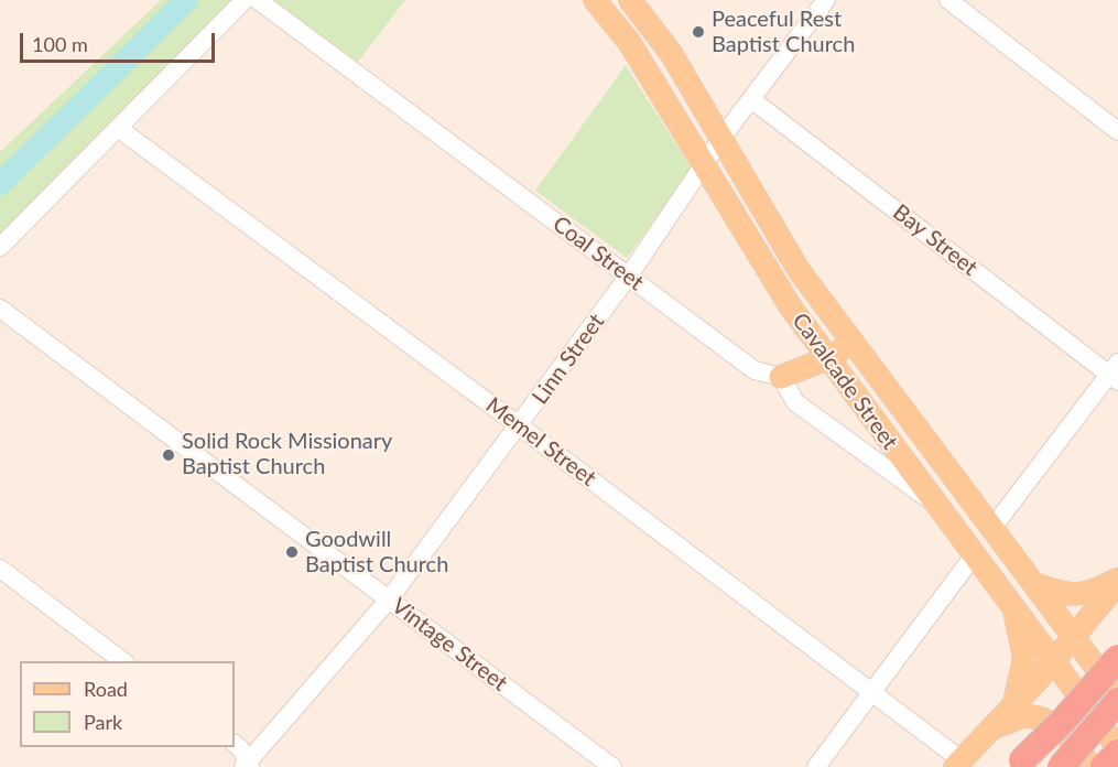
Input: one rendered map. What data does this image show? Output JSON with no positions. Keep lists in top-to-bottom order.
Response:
{
  "streets": {
    "main road": ["Cavalcade Street"],
    "street": [
      "Bay Street",
      "Coal Street",
      "Linn Street",
      "Memel Street",
      "Vintage Street"
    ]
  },
  "crossings": [
    ["Bay Street", "Linn Street"],
    ["Coal Street", "Linn Street"],
    ["Linn Street", "Cavalcade Street"],
    ["Linn Street", "Memel Street"],
    ["Linn Street", "Vintage Street"]
  ],
  "places": ["Peaceful Rest Baptist Church", "Solid Rock Missionary Baptist Church", "Goodwill Baptist Church"],
  "legend": ["Road", "Park"],
  "scale_bar": "100 m"
}
